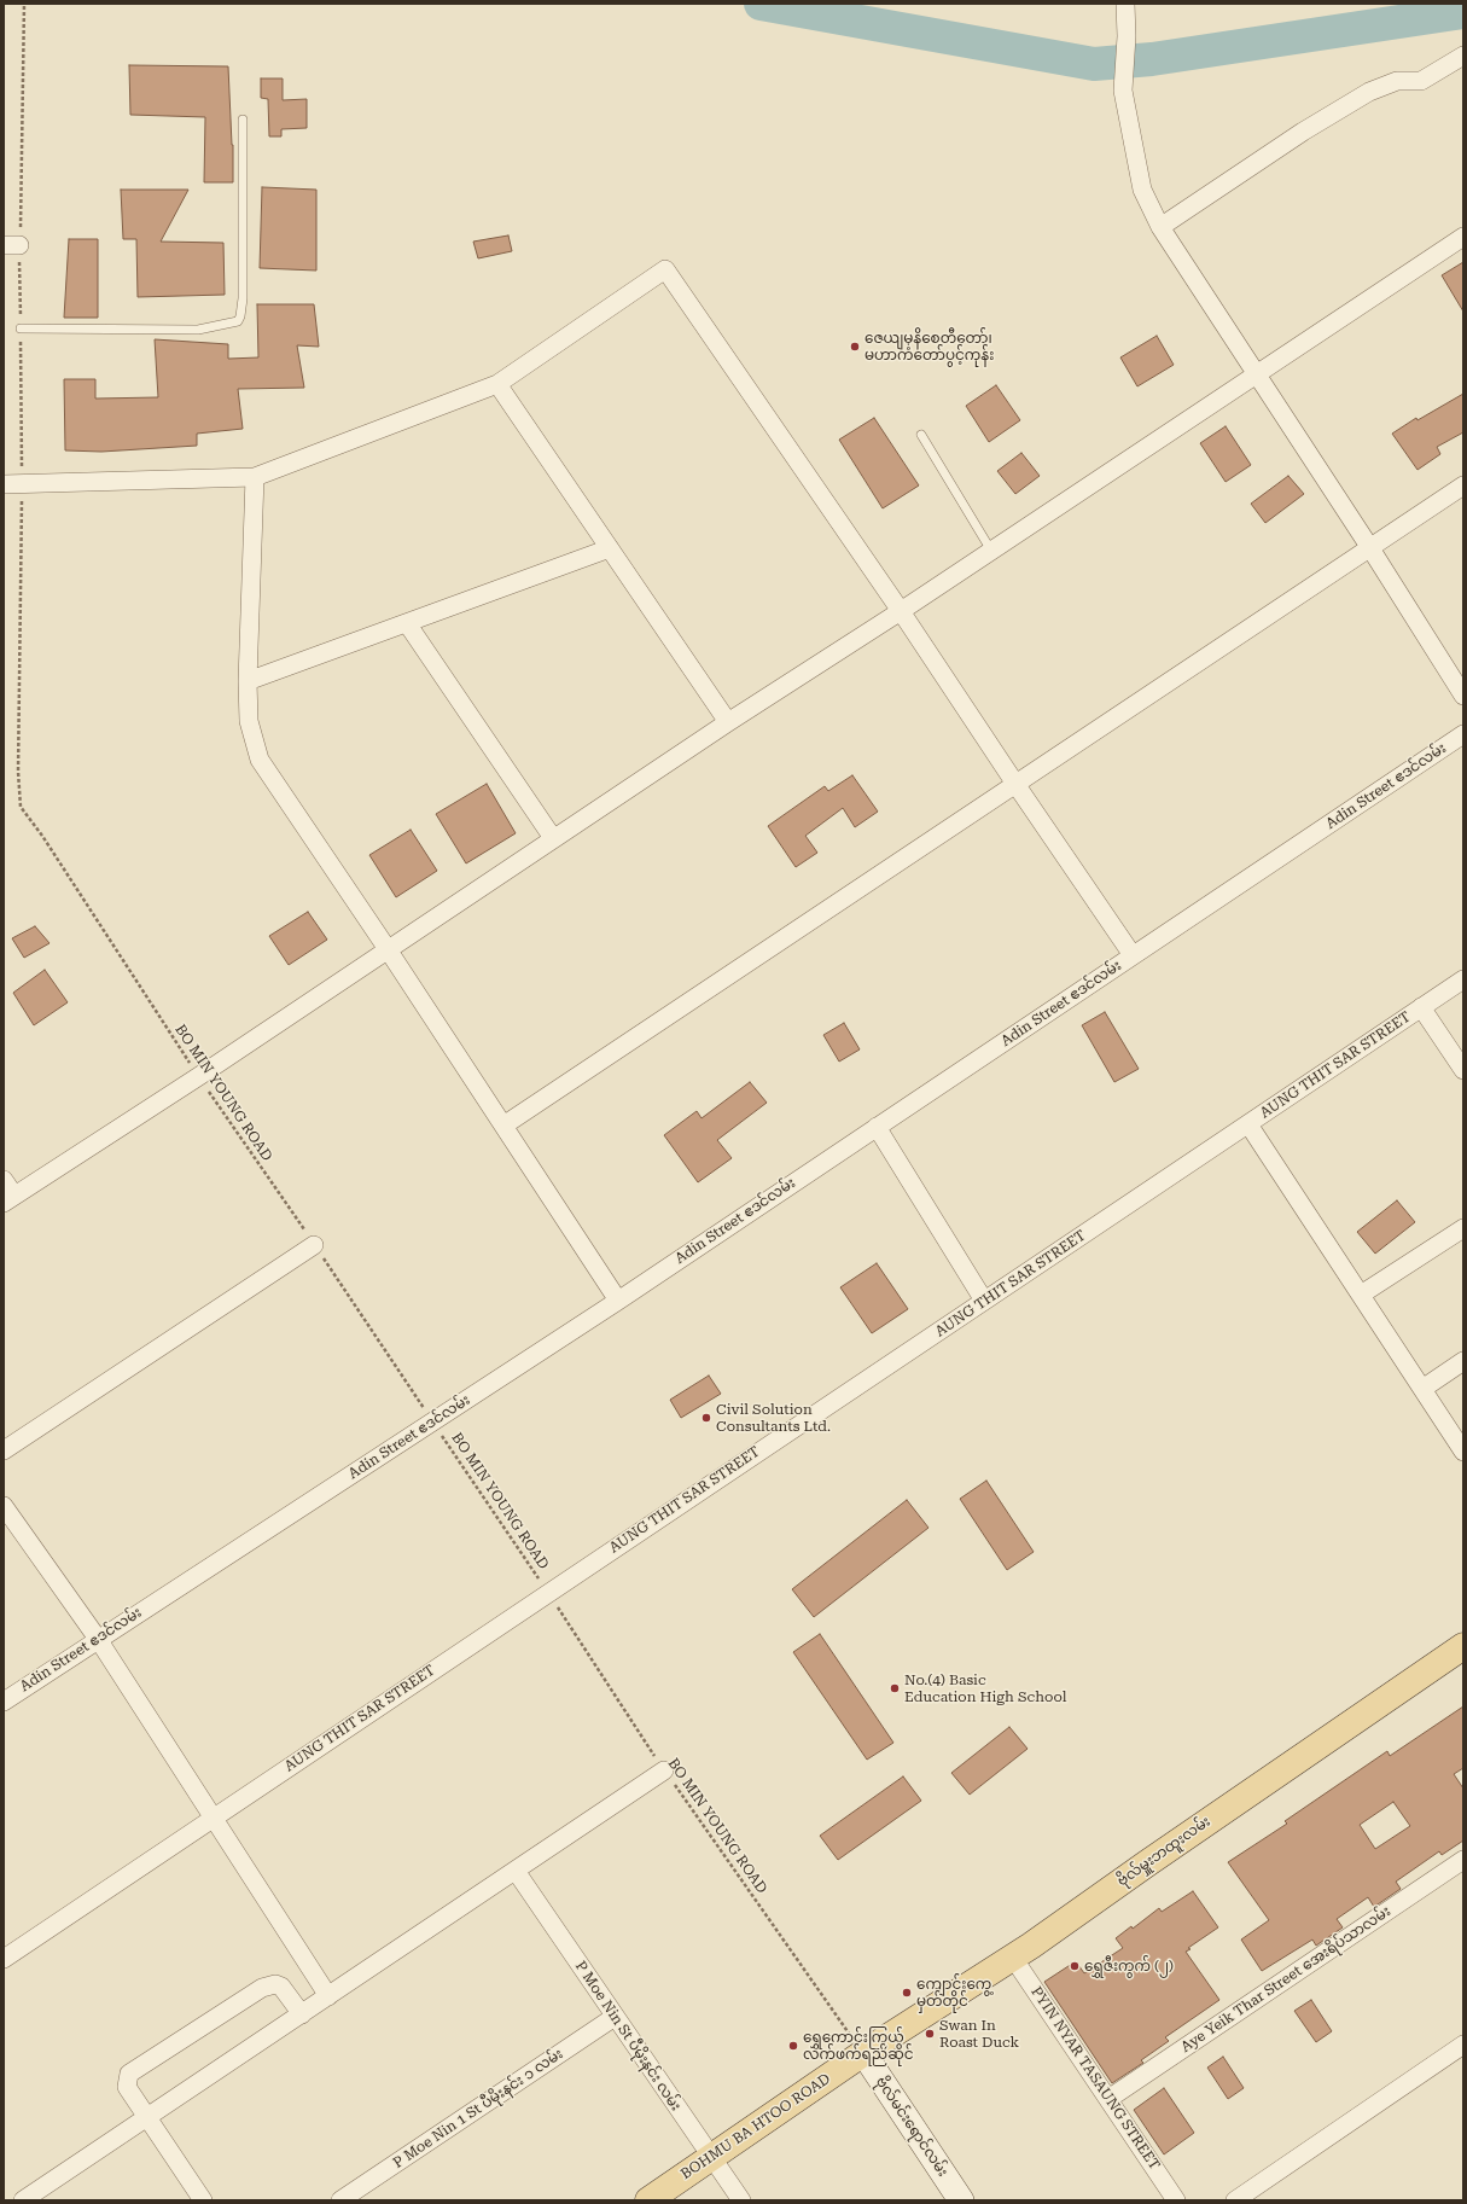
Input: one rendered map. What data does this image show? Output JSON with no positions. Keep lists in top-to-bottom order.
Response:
{
  "streets": {
    "main road": ["ဗိုလ်မှူးဘထူးလမ်း", "BOHMU BA HTOO ROAD"],
    "street": [
      "Adin Street ဧဒင်လမ်း",
      "AUNG THIT SAR STREET",
      "Aye Yeik Thar Street အေးရိပ်သာလမ်း",
      "P Moe Nin St ပီမိုးနင်း လမ်း",
      "PYIN NYAR TASAUNG STREET",
      "P Moe Nin 1 St ပီမိုးနင်း ၁ လမ်း",
      "ဗိုလ်မင်းရောင်လမ်း"
    ],
    "path": ["BO MIN YOUNG ROAD"]
  },
  "crossings": [
    ["Adin Street ဧဒင်လမ်း", "BO MIN YOUNG ROAD"],
    ["AUNG THIT SAR STREET", "BO MIN YOUNG ROAD"],
    ["BO MIN YOUNG ROAD", "ဗိုလ်မှူးဘထူးလမ်း"],
    ["BO MIN YOUNG ROAD", "BOHMU BA HTOO ROAD"],
    ["BO MIN YOUNG ROAD", "ဗိုလ်မင်းရောင်လမ်း"],
    ["ဗိုလ်မှူးဘထူးလမ်း", "PYIN NYAR TASAUNG STREET"],
    ["ဗိုလ်မှူးဘထူးလမ်း", "BOHMU BA HTOO ROAD"],
    ["ဗိုလ်မှူးဘထူးလမ်း", "ဗိုလ်မင်းရောင်လမ်း"],
    ["Aye Yeik Thar Street အေးရိပ်သာလမ်း", "PYIN NYAR TASAUNG STREET"],
    ["P Moe Nin St ပီမိုးနင်း လမ်း", "P Moe Nin 1 St ပီမိုးနင်း ၁ လမ်း"],
    ["P Moe Nin St ပီမိုးနင်း လမ်း", "BOHMU BA HTOO ROAD"],
    ["BOHMU BA HTOO ROAD", "ဗိုလ်မင်းရောင်လမ်း"]
  ],
  "places": [
    "ဇေယျမုနိစေတီတော်၊ မဟာကံတော်ပွင့်ကုန်း",
    "Civil Solution Consultants Ltd.",
    "No.(4) Basic Education High School",
    "ရွှေဇီးကွက် (၂)",
    "ကျောင်းကွေ့ မှတ်တိုင်",
    "Swan In Roast Duck",
    "ရွှေကောင်းကြွယ် လက်ဖက်ရည်ဆိုင်"
  ]
}
